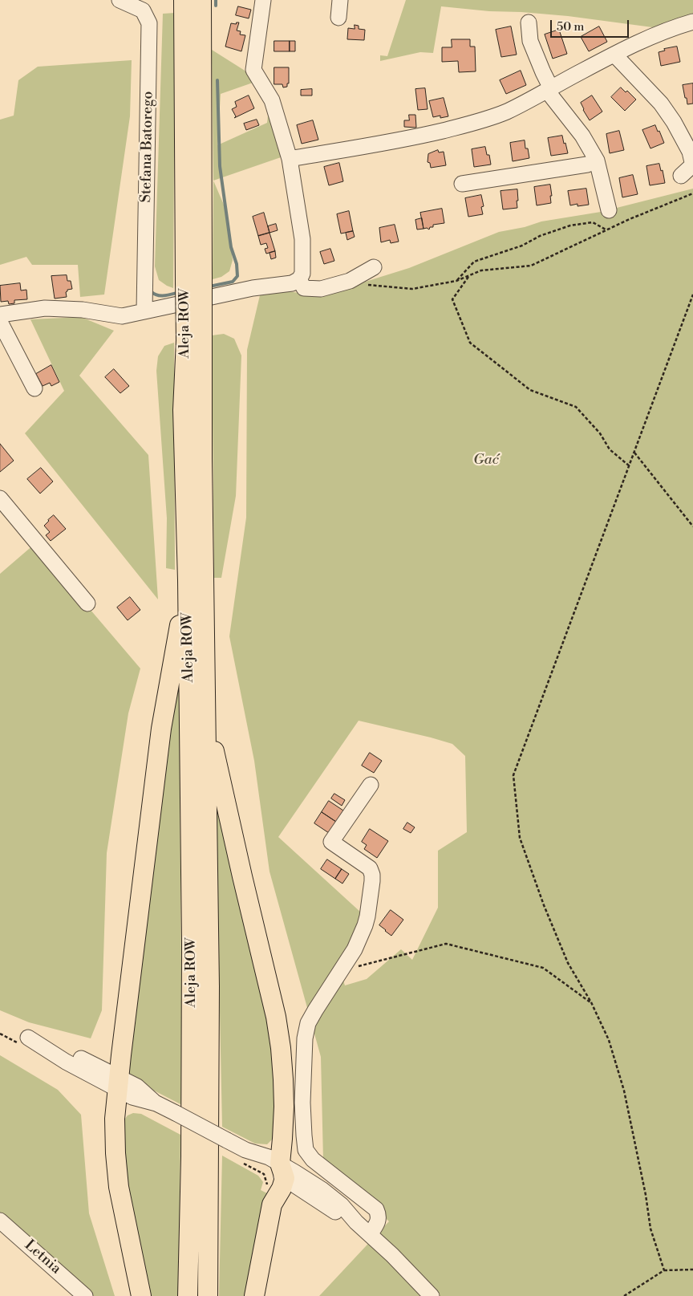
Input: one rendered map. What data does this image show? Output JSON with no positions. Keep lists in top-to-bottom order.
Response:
{
  "streets": {
    "main road": ["Aleja ROW"],
    "street": ["Stefana Batorego", "Letnia"]
  },
  "parks": ["Gać"],
  "scale_bar": "50 m"
}
